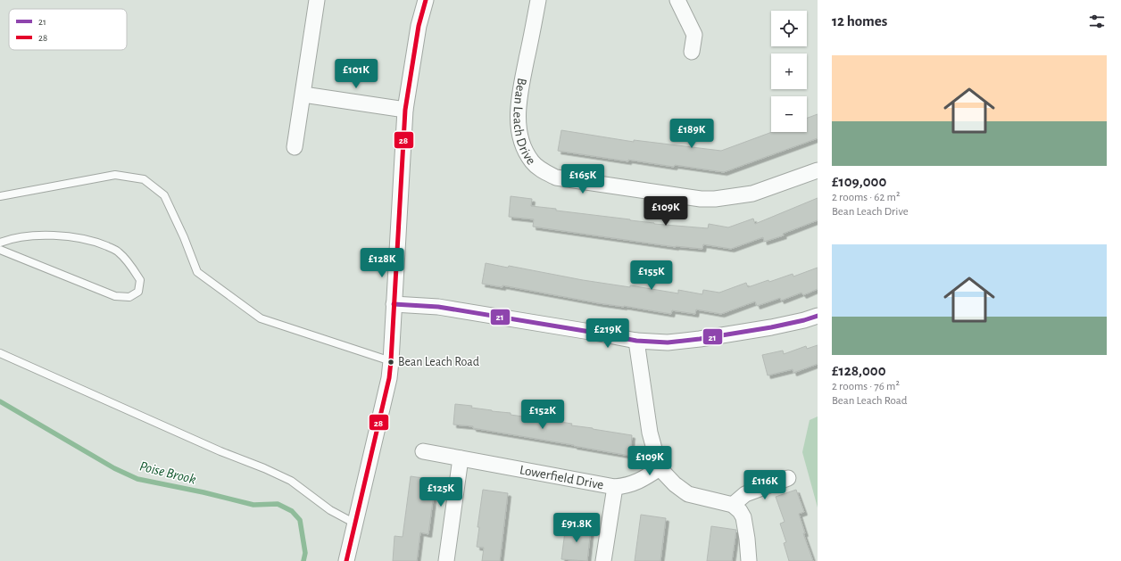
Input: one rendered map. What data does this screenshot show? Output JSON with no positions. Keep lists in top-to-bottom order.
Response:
{
  "streets": {
    "street": ["Bean Leach Drive", "Lowerfield Drive"]
  },
  "water": ["Poise Brook"],
  "places": ["Bean Leach Road"],
  "lines": ["transit line 28", "transit line 21"],
  "legend": ["21", "28"],
  "page": {
    "heading": "12 homes",
    "map_buttons": ["+", "−"],
    "list": [
      {
        "name": "£109,000",
        "note": "2 rooms · 62 m² · Bean Leach Drive"
      },
      {
        "name": "£128,000",
        "note": "2 rooms · 76 m² · Bean Leach Road"
      }
    ],
    "price": [
      "£101K",
      "£189K",
      "£165K",
      "£109K",
      "£128K",
      "£155K",
      "£219K",
      "£152K",
      "£109K",
      "£116K",
      "£125K",
      "£91.8K"
    ]
  }
}
